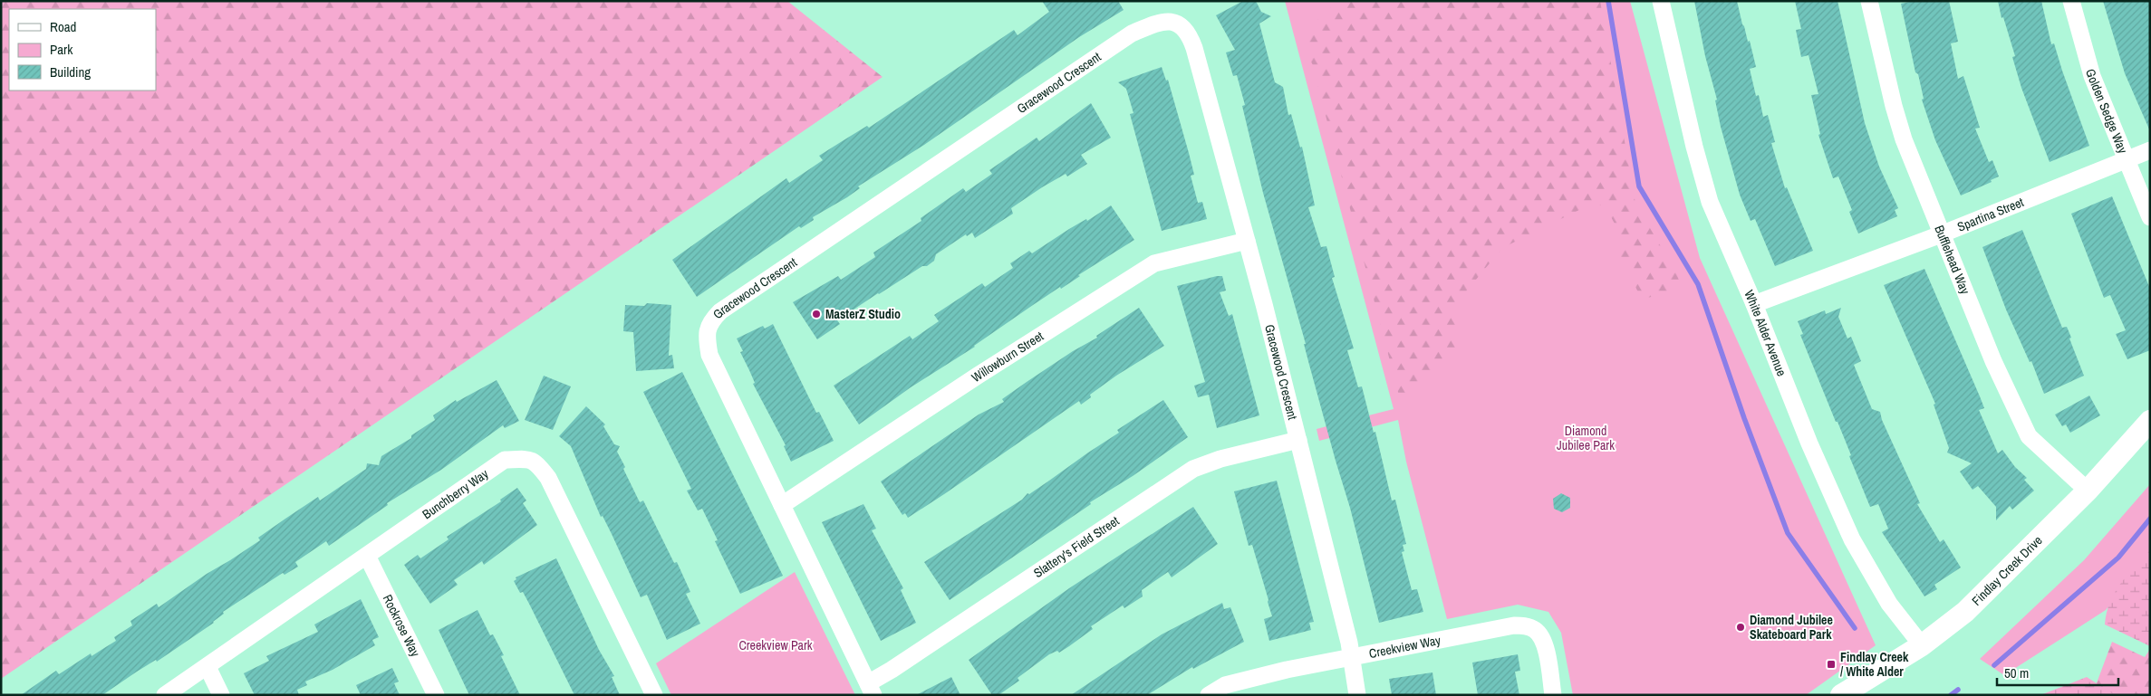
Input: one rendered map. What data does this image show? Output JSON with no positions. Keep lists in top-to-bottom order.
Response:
{
  "streets": {
    "street": [
      "Gracewood Crescent",
      "Golden Sedge Way",
      "Spartina Street",
      "Bufflehead Way",
      "White Alder Avenue",
      "Willowburn Street",
      "Bunchberry Way",
      "Slattery's Field Street",
      "Findlay Creek Drive",
      "Rockrose Way",
      "Creekview Way"
    ]
  },
  "crossings": [
    ["Gracewood Crescent", "Willowburn Street"],
    ["Gracewood Crescent", "Slattery's Field Street"],
    ["Gracewood Crescent", "Creekview Way"],
    ["Golden Sedge Way", "Spartina Street"],
    ["Spartina Street", "Bufflehead Way"],
    ["Spartina Street", "White Alder Avenue"],
    ["Bufflehead Way", "Findlay Creek Drive"],
    ["White Alder Avenue", "Findlay Creek Drive"],
    ["Bunchberry Way", "Rockrose Way"]
  ],
  "parks": ["Diamond Jubilee Park", "Creekview Park"],
  "places": {
    "other": ["MasterZ Studio", "Diamond Jubilee Skateboard Park"],
    "transit": ["Findlay Creek / White Alder"]
  },
  "legend": ["Road", "Park", "Building"],
  "scale_bar": "50 m"
}
